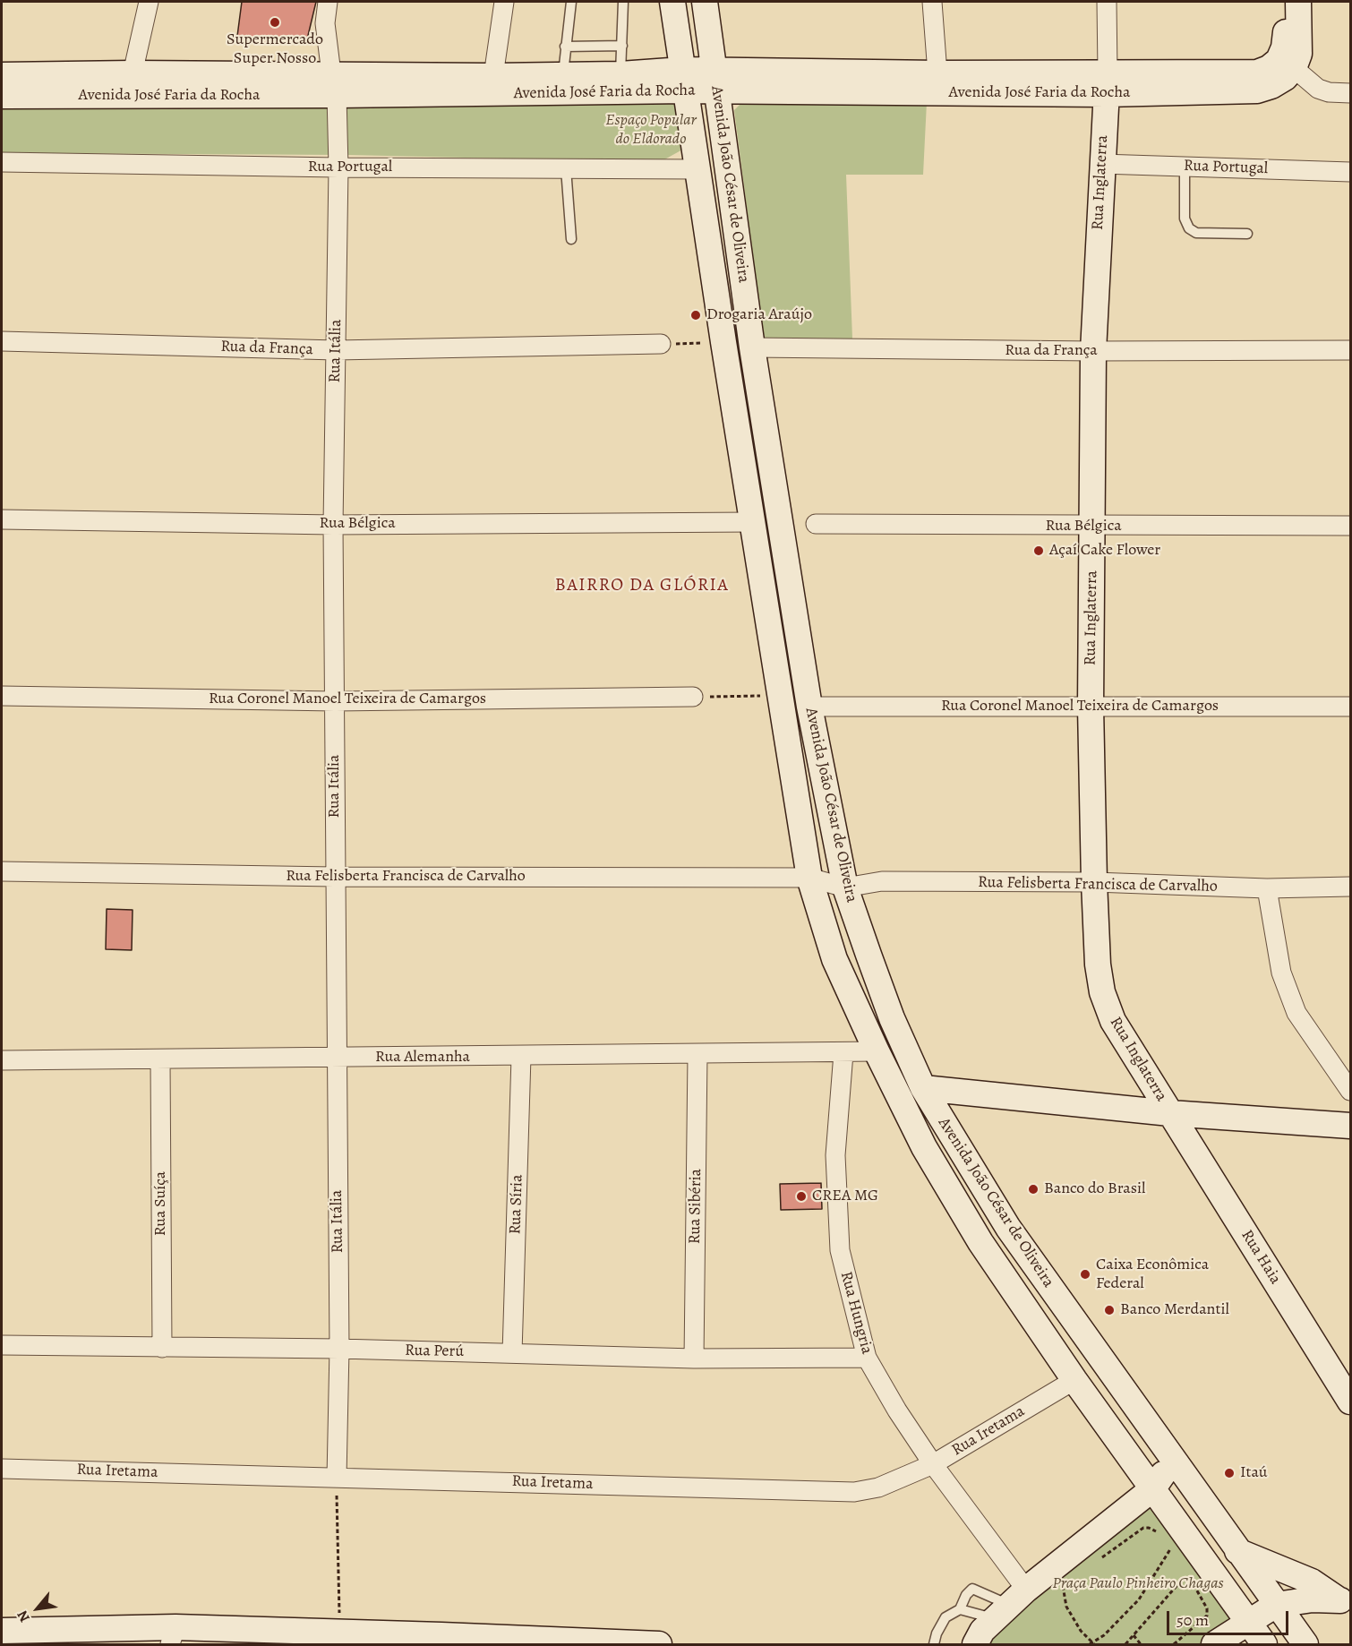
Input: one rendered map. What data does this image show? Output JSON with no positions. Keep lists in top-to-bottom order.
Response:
{
  "streets": {
    "street": [
      "Avenida José Faria da Rocha",
      "Rua Portugal",
      "Rua Inglaterra",
      "Avenida João César de Oliveira",
      "Rua da França",
      "Rua Itália",
      "Rua Bélgica",
      "Rua Coronel Manoel Teixeira de Camargos",
      "Rua Felisberta Francisca de Carvalho",
      "Rua Alemanha",
      "Rua Suíça",
      "Rua Síria",
      "Rua Sibéria",
      "Rua Haia",
      "Rua Hungria",
      "Rua Perú",
      "Rua Iretama"
    ]
  },
  "crossings": [
    ["Avenida José Faria da Rocha", "Rua Inglaterra"],
    ["Avenida José Faria da Rocha", "Avenida João César de Oliveira"],
    ["Avenida José Faria da Rocha", "Rua Itália"],
    ["Rua Portugal", "Rua Inglaterra"],
    ["Rua Portugal", "Avenida João César de Oliveira"],
    ["Rua Portugal", "Rua Itália"],
    ["Rua Inglaterra", "Rua da França"],
    ["Rua Inglaterra", "Rua Bélgica"],
    ["Rua Inglaterra", "Rua Coronel Manoel Teixeira de Camargos"],
    ["Rua Inglaterra", "Rua Felisberta Francisca de Carvalho"],
    ["Rua Inglaterra", "Rua Haia"],
    ["Avenida João César de Oliveira", "Rua da França"],
    ["Avenida João César de Oliveira", "Rua Bélgica"],
    ["Avenida João César de Oliveira", "Rua Coronel Manoel Teixeira de Camargos"],
    ["Avenida João César de Oliveira", "Rua Felisberta Francisca de Carvalho"],
    ["Avenida João César de Oliveira", "Rua Iretama"],
    ["Rua da França", "Rua Itália"],
    ["Rua Itália", "Rua Bélgica"],
    ["Rua Itália", "Rua Coronel Manoel Teixeira de Camargos"],
    ["Rua Itália", "Rua Felisberta Francisca de Carvalho"],
    ["Rua Itália", "Rua Alemanha"],
    ["Rua Itália", "Rua Perú"],
    ["Rua Itália", "Rua Iretama"],
    ["Rua Alemanha", "Rua Suíça"],
    ["Rua Alemanha", "Rua Síria"],
    ["Rua Alemanha", "Rua Sibéria"],
    ["Rua Alemanha", "Rua Hungria"],
    ["Rua Suíça", "Rua Perú"],
    ["Rua Síria", "Rua Perú"],
    ["Rua Sibéria", "Rua Perú"],
    ["Rua Hungria", "Rua Perú"],
    ["Rua Hungria", "Rua Iretama"]
  ],
  "districts": ["BAIRRO DA GLÓRIA"],
  "parks": ["Espaço Popular do Eldorado", "Praça Paulo Pinheiro Chagas"],
  "places": [
    "Supermercado Super Nosso",
    "Drogaria Araújo",
    "Açaí Cake Flower",
    "Banco do Brasil",
    "CREA MG",
    "Caixa Econômica Federal",
    "Banco Merdantil",
    "Itaú"
  ],
  "scale_bar": "50 m",
  "north": "bottom left"
}
